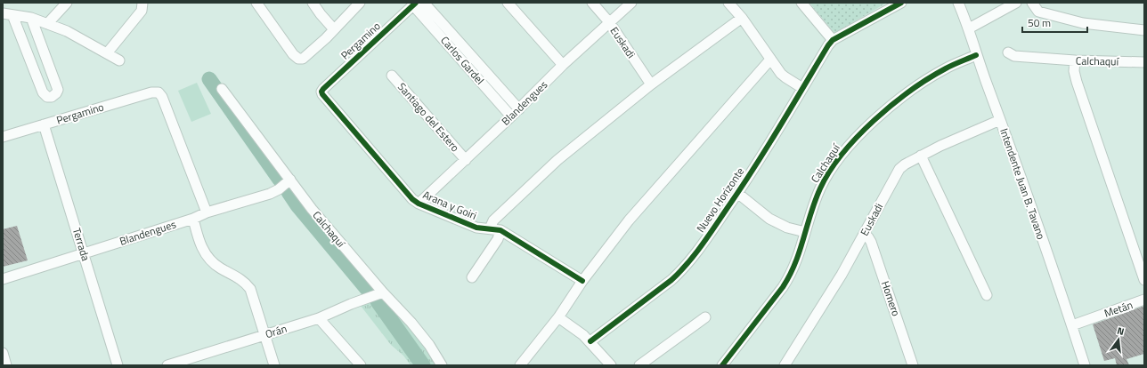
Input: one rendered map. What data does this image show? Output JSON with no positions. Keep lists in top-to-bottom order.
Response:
{
  "streets": {
    "street": [
      "Pergamino",
      "Euskadi",
      "Carlos Gardel",
      "Calchaquí",
      "Blandengues",
      "Santiago del Estero",
      "Intendente Juan B. Tavano",
      "Nuevo Horizonte",
      "Arana y Goiri",
      "Terrada",
      "Homero",
      "Metán",
      "Orán"
    ]
  },
  "crossings": [
    ["Pergamino", "Carlos Gardel"],
    ["Pergamino", "Blandengues"],
    ["Pergamino", "Arana y Goiri"],
    ["Pergamino", "Terrada"],
    ["Euskadi", "Blandengues"],
    ["Euskadi", "Intendente Juan B. Tavano"],
    ["Euskadi", "Homero"],
    ["Carlos Gardel", "Blandengues"],
    ["Calchaquí", "Blandengues"],
    ["Calchaquí", "Intendente Juan B. Tavano"],
    ["Calchaquí", "Orán"],
    ["Blandengues", "Santiago del Estero"],
    ["Blandengues", "Arana y Goiri"],
    ["Blandengues", "Terrada"],
    ["Intendente Juan B. Tavano", "Metán"]
  ],
  "scale_bar": "50 m",
  "north": "top"
}
